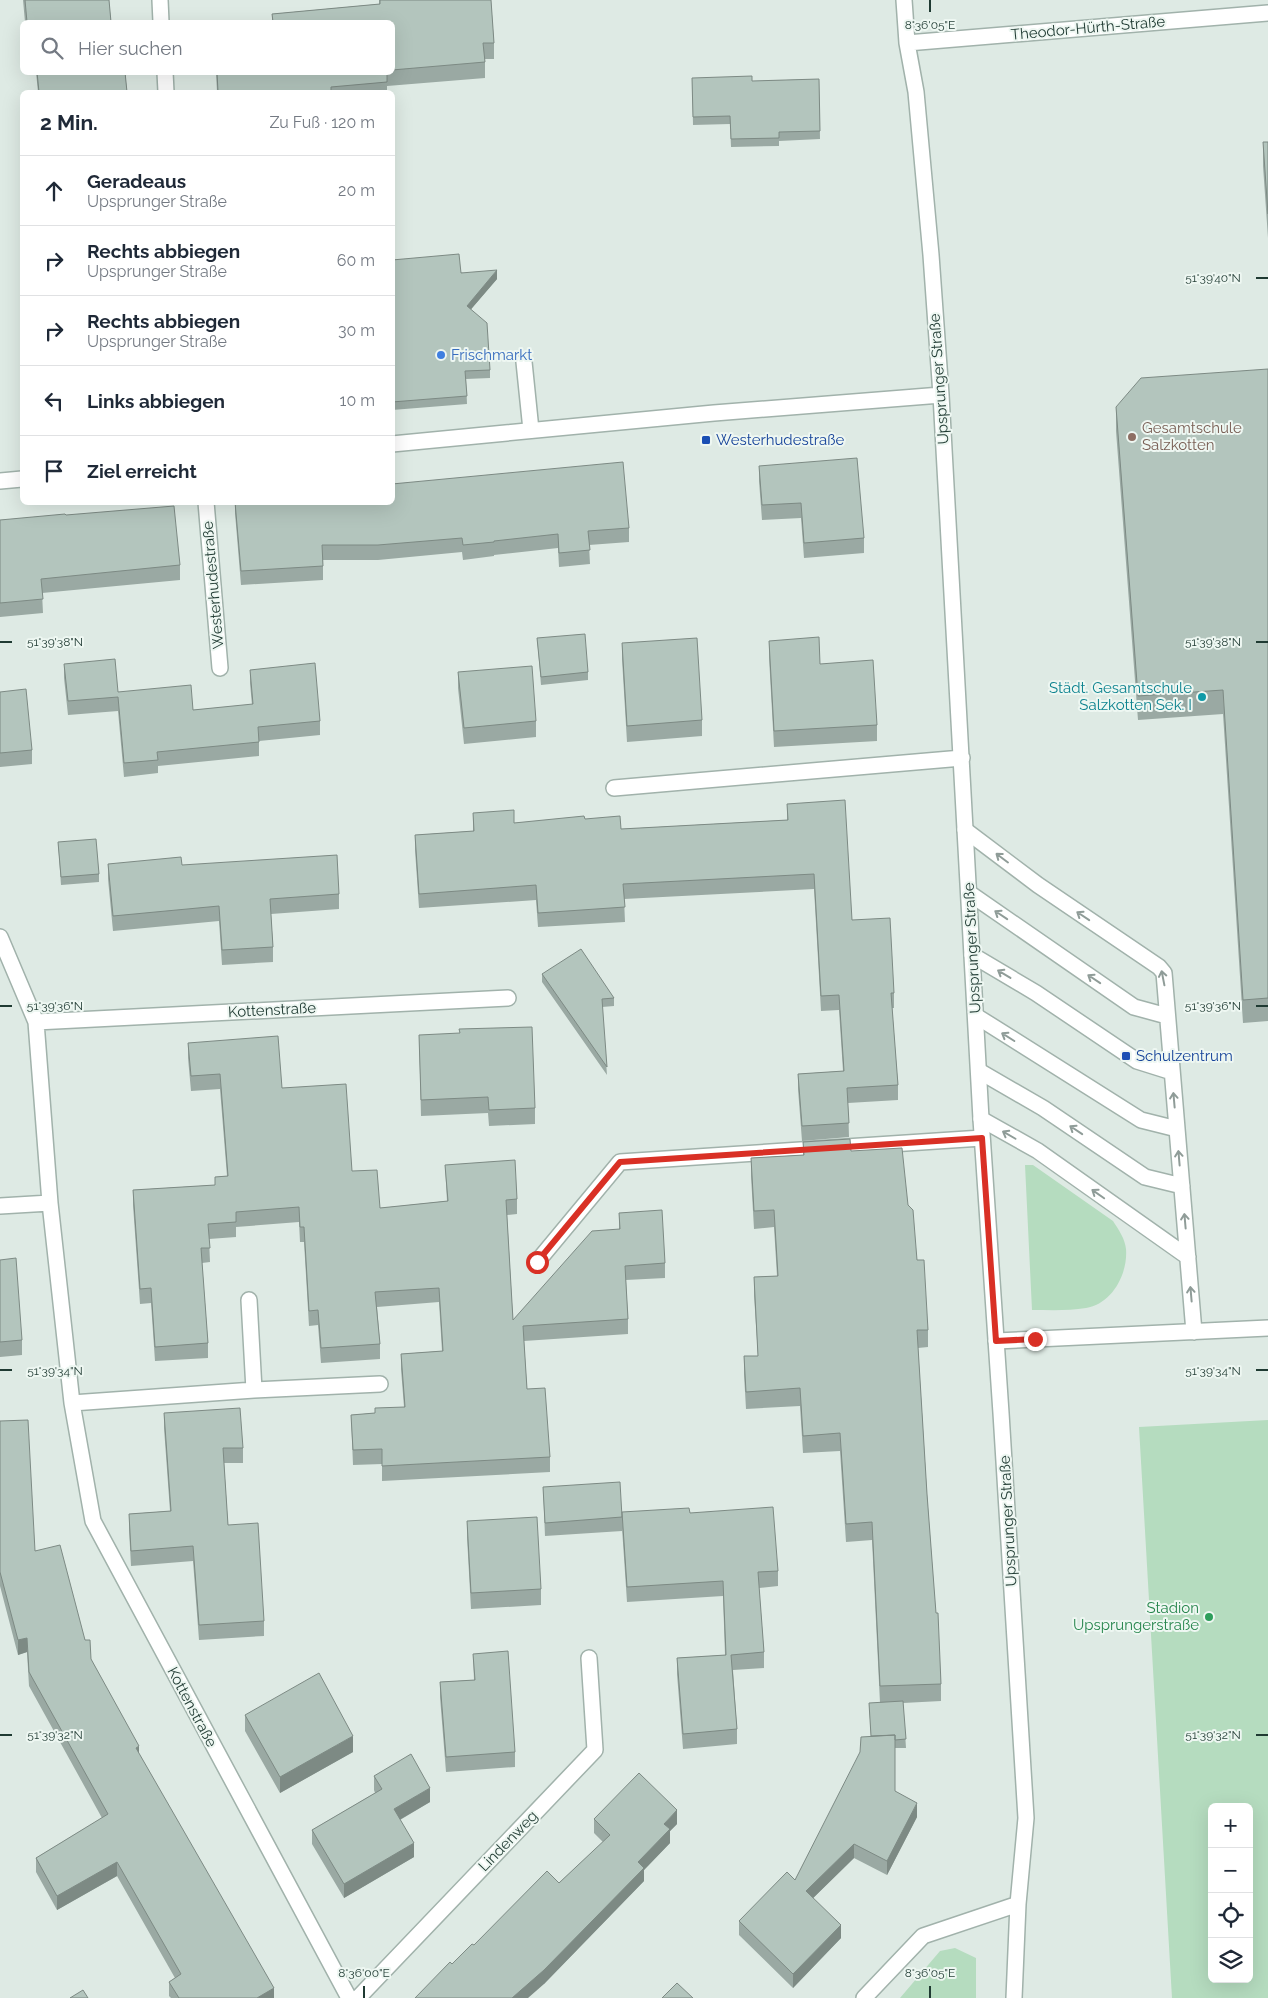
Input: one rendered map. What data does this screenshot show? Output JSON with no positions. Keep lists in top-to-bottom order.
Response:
{
  "streets": {
    "street": [
      "Theodor-Hürth-Straße",
      "Upsprunger Straße",
      "Westerhudestraße",
      "Kottenstraße",
      "Lindenweg"
    ]
  },
  "crossings": [
    ["Theodor-Hürth-Straße", "Upsprunger Straße"]
  ],
  "places": {
    "other": [
      "Frischmarkt",
      "Gesamtschule Salzkotten",
      "Städt. Gesamtschule Salzkotten Sek. I",
      "Stadion Upsprungerstraße"
    ],
    "transit": ["Westerhudestraße", "Schulzentrum"]
  },
  "page": {
    "search": "Hier suchen",
    "heading": ["2 Min.", "Zu Fuß · 120 m"],
    "list": [
      ["Geradeaus", "Upsprunger Straße", "20 m"],
      ["Rechts abbiegen", "Upsprunger Straße", "60 m"],
      ["Rechts abbiegen", "Upsprunger Straße", "30 m"],
      ["Links abbiegen", "10 m"],
      "Ziel erreicht"
    ],
    "map_buttons": ["+", "−"]
  },
  "coordinates": [
    "8°36'05\"E",
    "51°39'40\"N",
    "51°39'38\"N",
    "51°39'36\"N",
    "51°39'34\"N",
    "51°39'32\"N",
    "8°36'00\"E"
  ]
}
